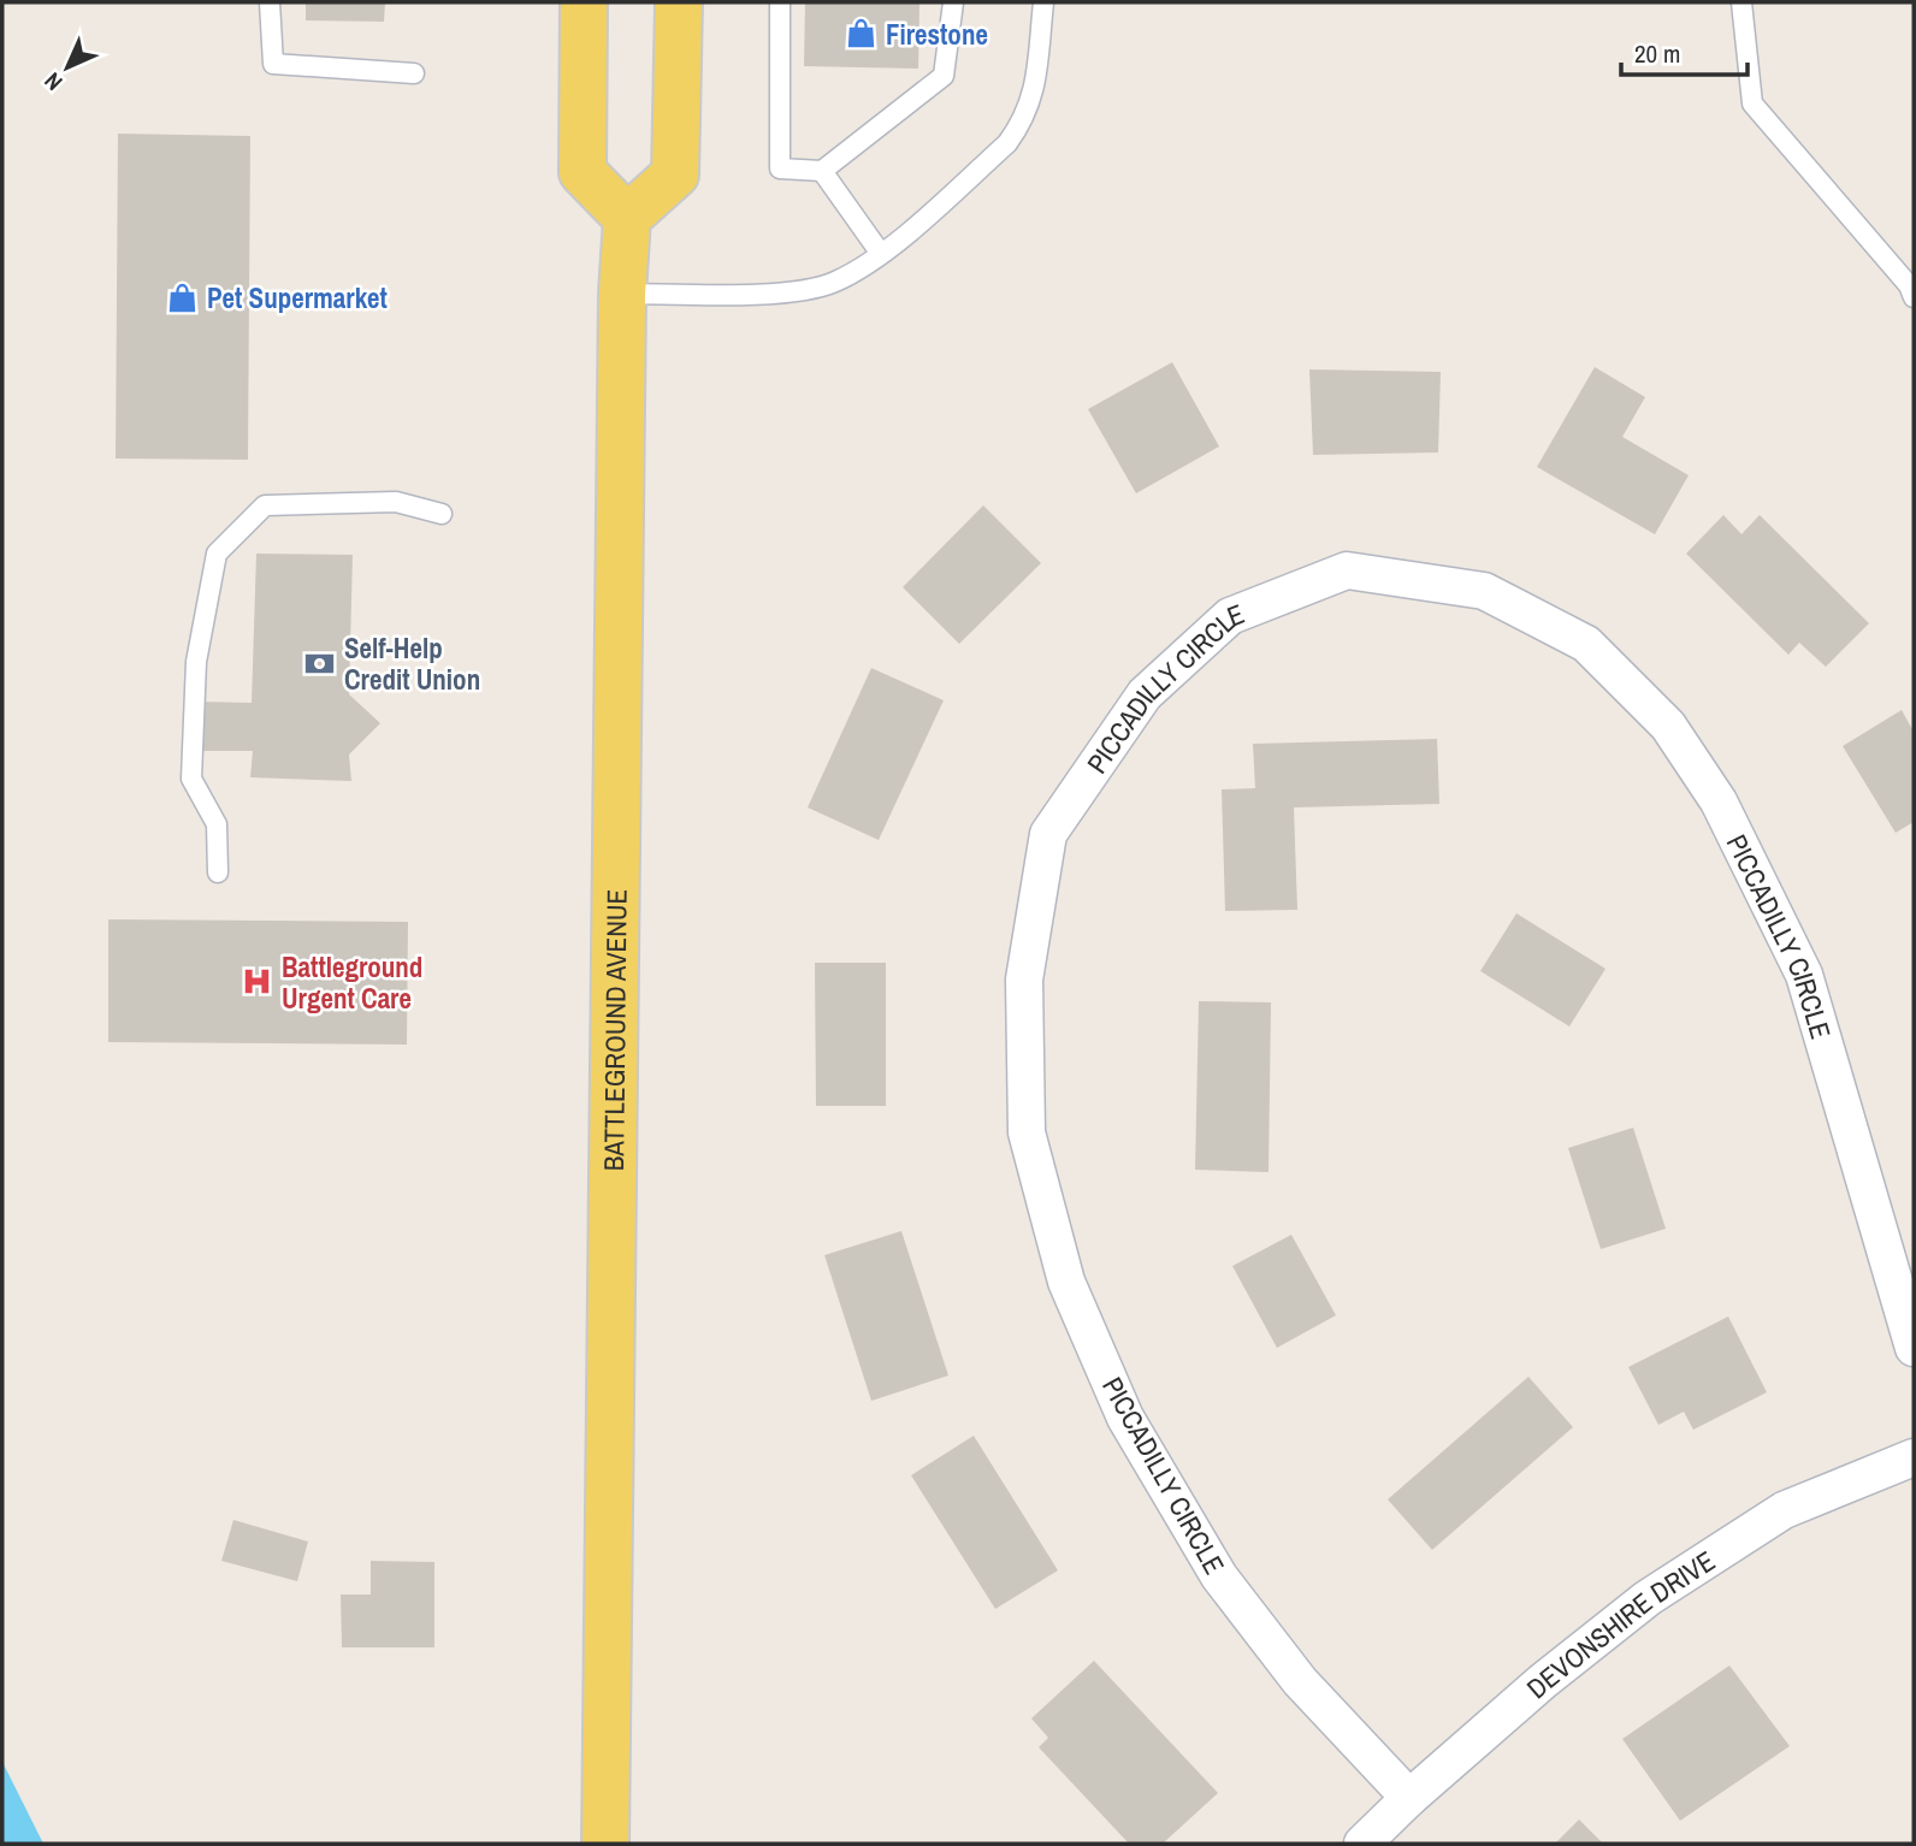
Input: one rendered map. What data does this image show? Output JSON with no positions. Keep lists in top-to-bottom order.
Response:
{
  "streets": {
    "main road": ["BATTLEGROUND AVENUE"],
    "street": ["PICCADILLY CIRCLE", "DEVONSHIRE DRIVE"]
  },
  "crossings": [
    ["PICCADILLY CIRCLE", "DEVONSHIRE DRIVE"]
  ],
  "places": {
    "shop": ["Firestone", "Pet Supermarket"],
    "bank": ["Self-Help Credit Union"],
    "hospital": ["Battleground Urgent Care"]
  },
  "scale_bar": "20 m",
  "north": "bottom left"
}
